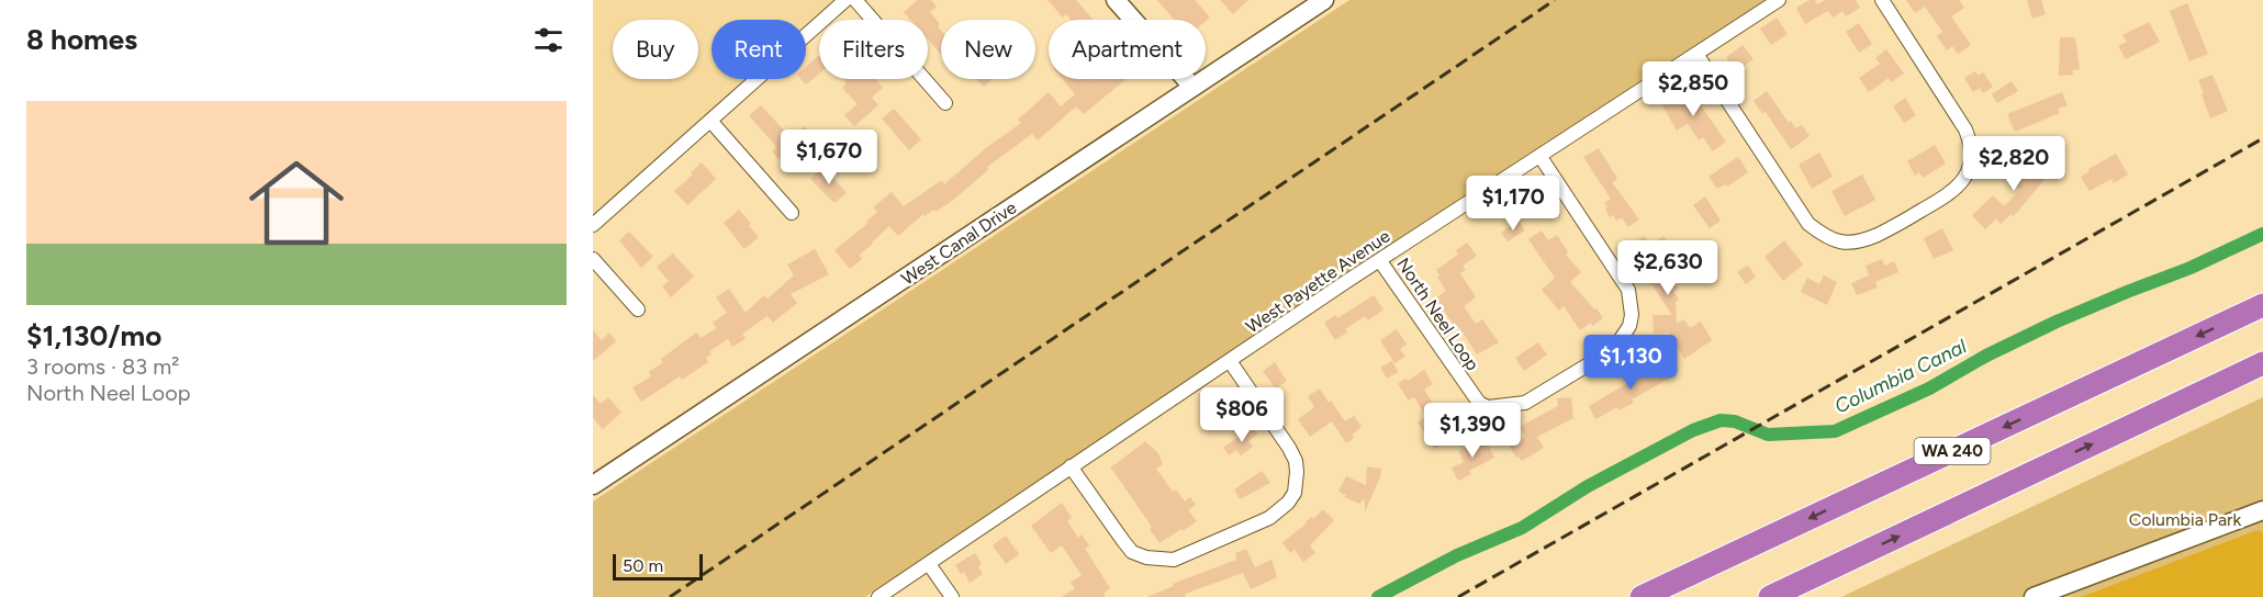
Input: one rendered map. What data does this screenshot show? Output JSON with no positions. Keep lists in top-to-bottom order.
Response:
{
  "streets": {
    "highway": ["WA 240"],
    "street": ["West Canal Drive", "West Payette Avenue", "North Neel Loop"]
  },
  "crossings": [
    ["West Payette Avenue", "North Neel Loop"]
  ],
  "water": ["Columbia Canal"],
  "parks": ["Columbia Park"],
  "scale_bar": "50 m",
  "page": {
    "heading": "8 homes",
    "chip": [
      "Buy",
      "Rent",
      "Filters",
      "New",
      "Apartment"
    ],
    "price": [
      "$2,850",
      "$1,670",
      "$2,820",
      "$1,170",
      "$2,630",
      "$1,130",
      "$806",
      "$1,390"
    ],
    "list": [
      {
        "name": "$1,130/mo",
        "note": "3 rooms · 83 m² · North Neel Loop"
      }
    ],
    "scale": "50 m"
  }
}
